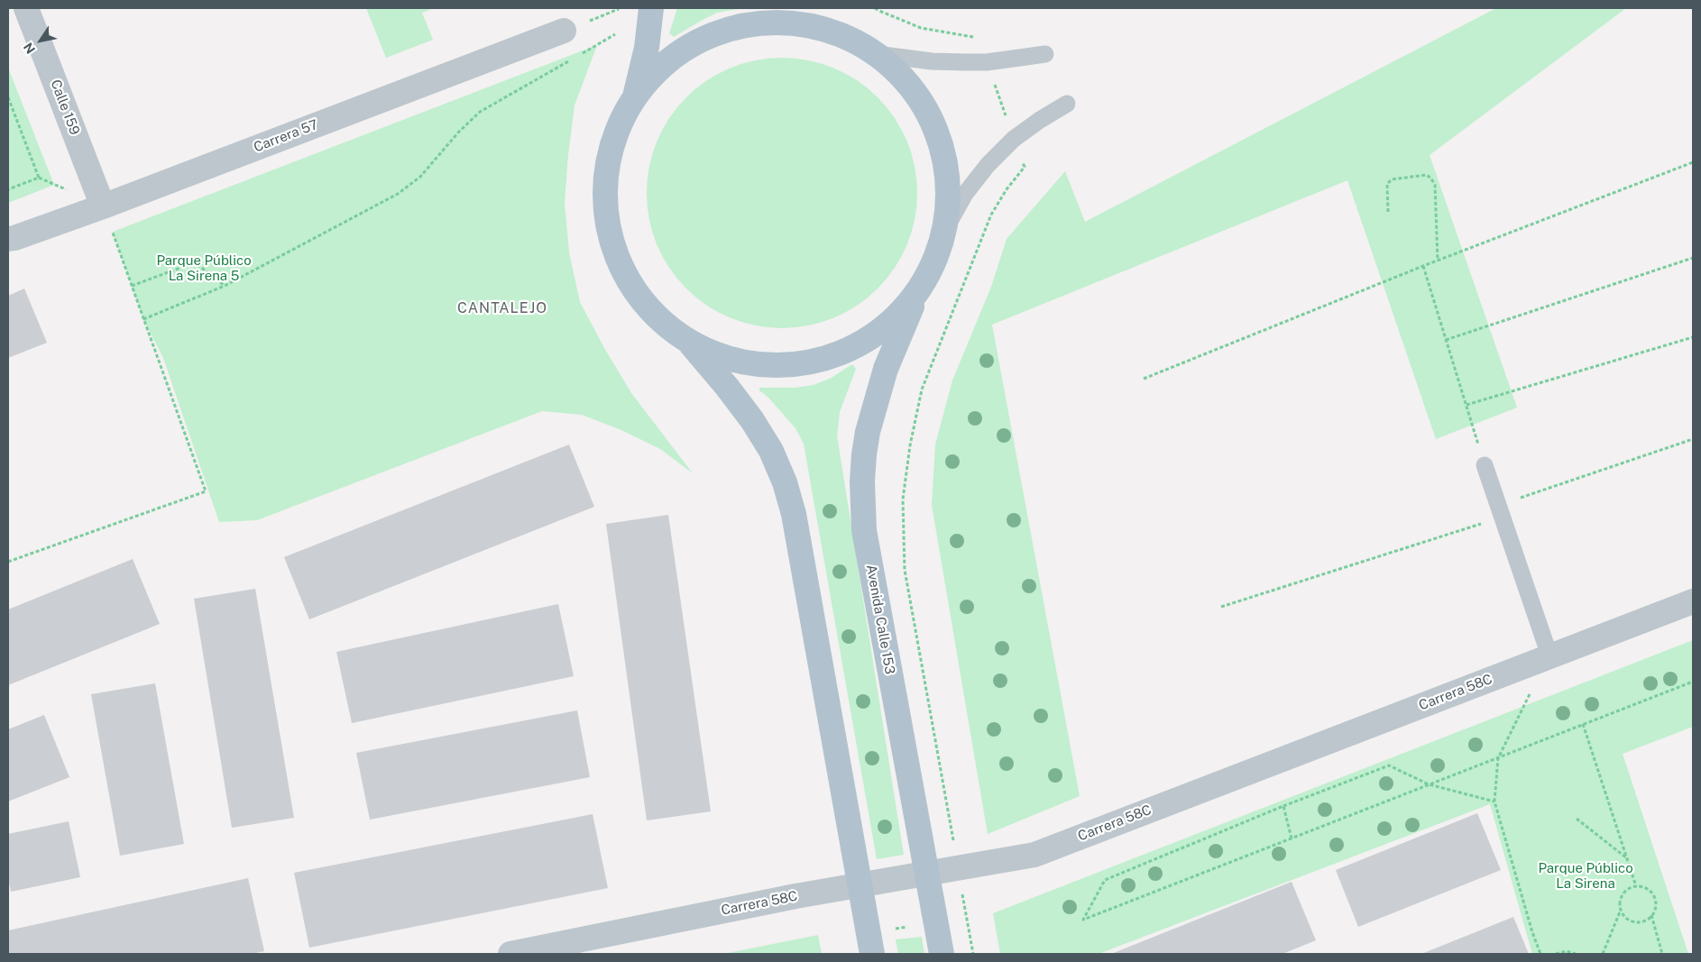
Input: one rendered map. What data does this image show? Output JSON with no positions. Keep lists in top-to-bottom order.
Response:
{
  "streets": {
    "main road": ["Avenida Calle 153"],
    "street": ["Calle 159", "Carrera 57", "Carrera 58C"]
  },
  "crossings": [
    ["Calle 159", "Carrera 57"],
    ["Avenida Calle 153", "Carrera 58C"]
  ],
  "districts": ["CANTALEJO"],
  "parks": ["Parque Público La Sirena 5", "Parque Público La Sirena"],
  "north": "bottom left"
}
